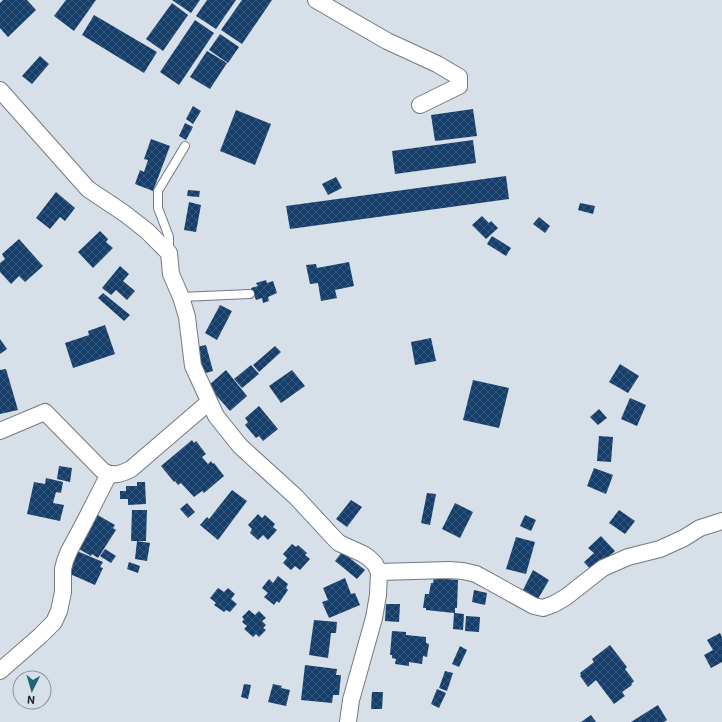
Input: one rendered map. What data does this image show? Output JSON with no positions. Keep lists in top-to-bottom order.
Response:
{
  "north": "bottom"
}
